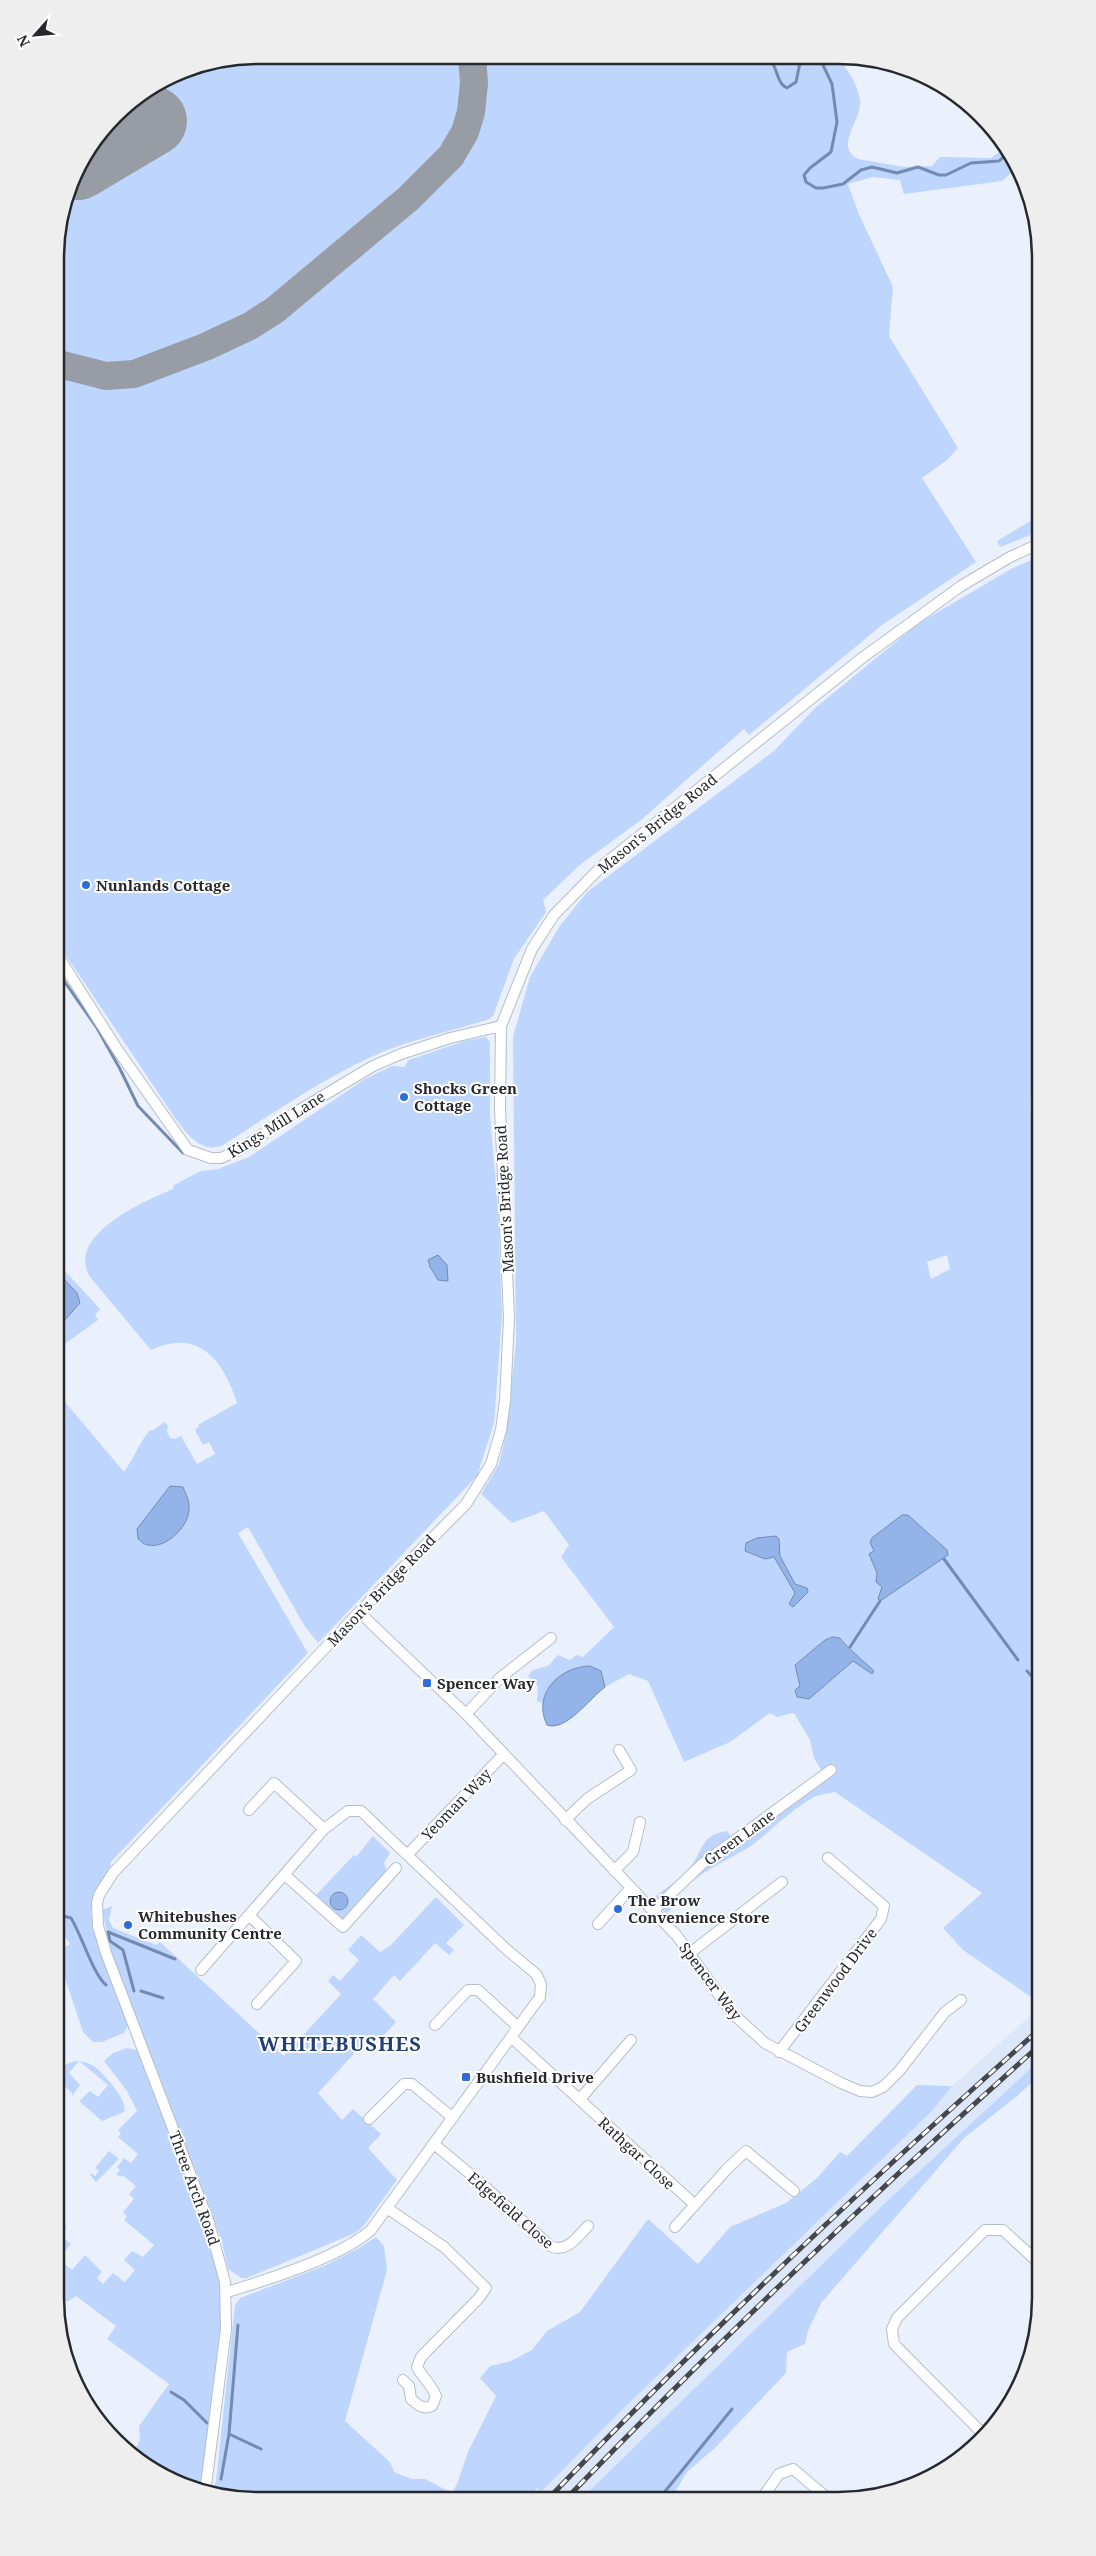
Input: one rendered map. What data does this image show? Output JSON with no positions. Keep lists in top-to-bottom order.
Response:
{
  "streets": {
    "street": [
      "Mason's Bridge Road",
      "Kings Mill Lane",
      "Yeoman Way",
      "Green Lane",
      "Greenwood Drive",
      "Spencer Way",
      "Rathgar Close",
      "Three Arch Road",
      "Edgefield Close"
    ]
  },
  "crossings": [
    ["Mason's Bridge Road", "Kings Mill Lane"],
    ["Mason's Bridge Road", "Spencer Way"],
    ["Mason's Bridge Road", "Three Arch Road"],
    ["Yeoman Way", "Spencer Way"],
    ["Green Lane", "Spencer Way"],
    ["Greenwood Drive", "Spencer Way"]
  ],
  "districts": ["WHITEBUSHES"],
  "places": {
    "other": [
      "Nunlands Cottage",
      "Shocks Green Cottage",
      "The Brow Convenience Store",
      "Whitebushes Community Centre"
    ],
    "transit": ["Spencer Way", "Bushfield Drive"]
  },
  "north": "bottom left"
}
